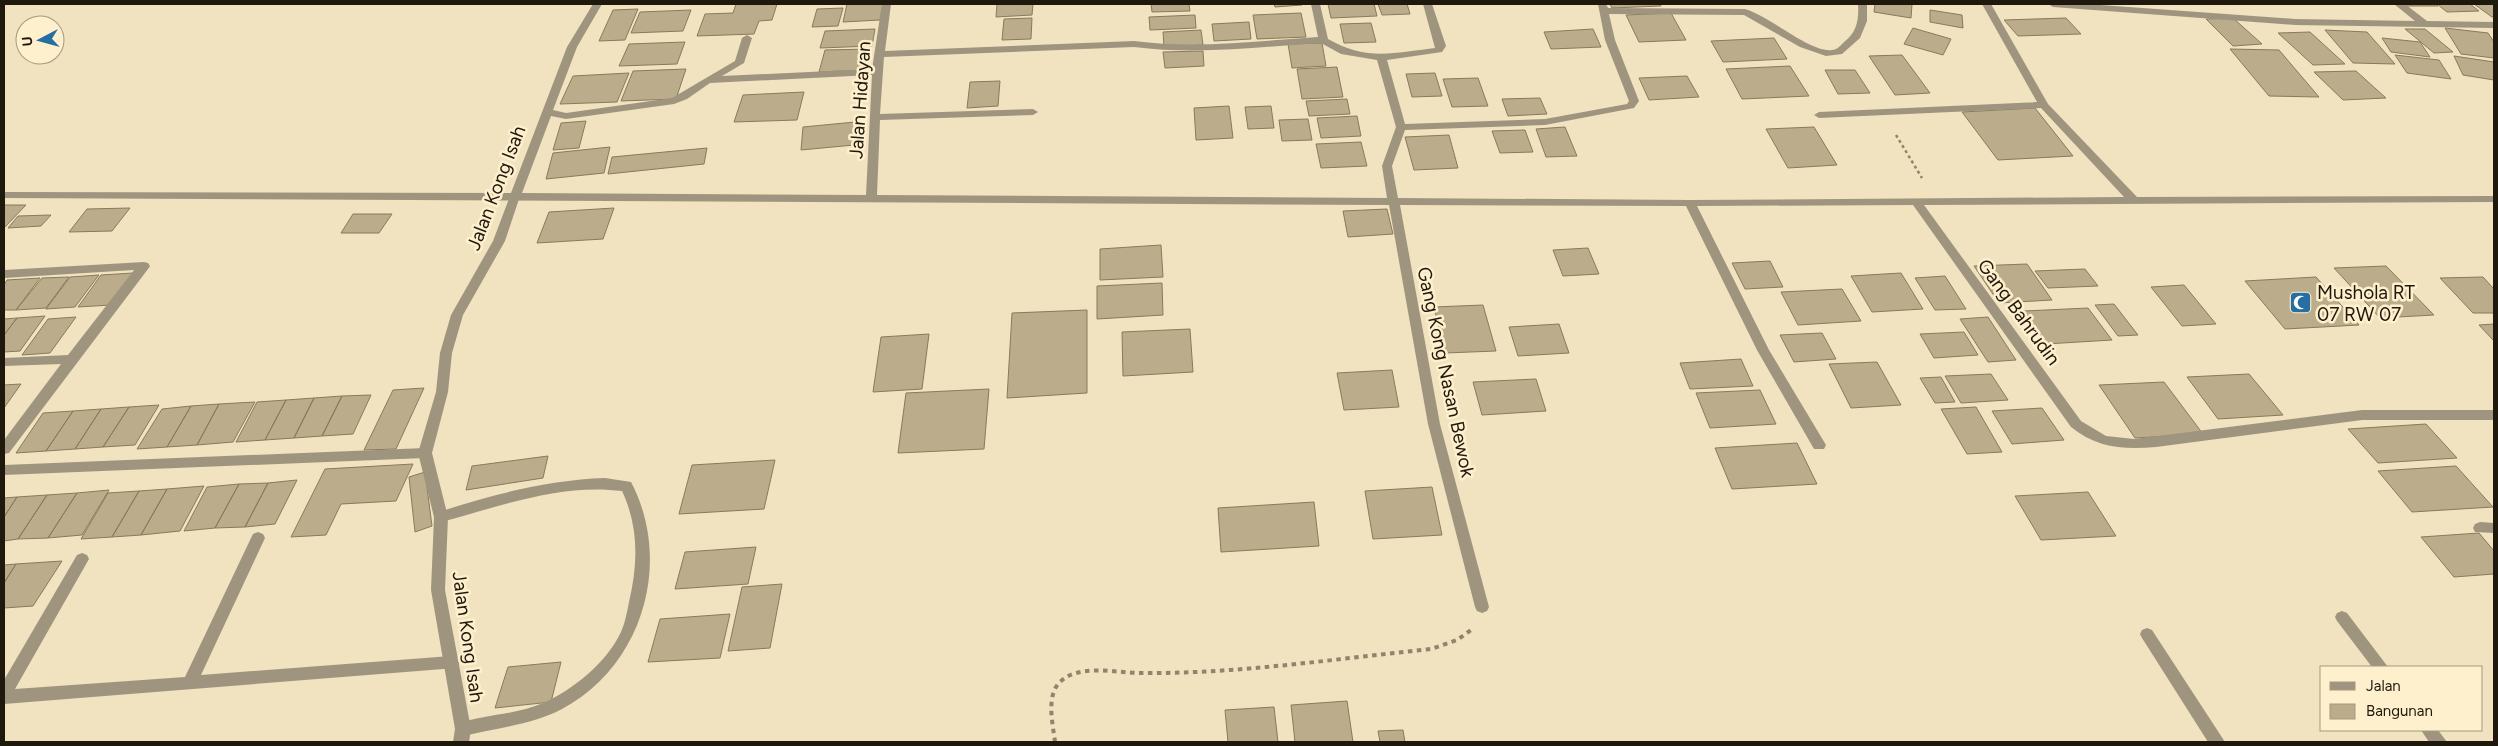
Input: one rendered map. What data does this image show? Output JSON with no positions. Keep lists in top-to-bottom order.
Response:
{
  "streets": {
    "street": [
      "Jalan Hidayan",
      "Jalan Kong Isah",
      "Gang Bahrudin",
      "Gang Kong Nasan Bewok"
    ]
  },
  "places": {
    "mosque": ["Mushola RT 07 RW 07"]
  },
  "legend": ["Jalan", "Bangunan"],
  "north": "left"
}
